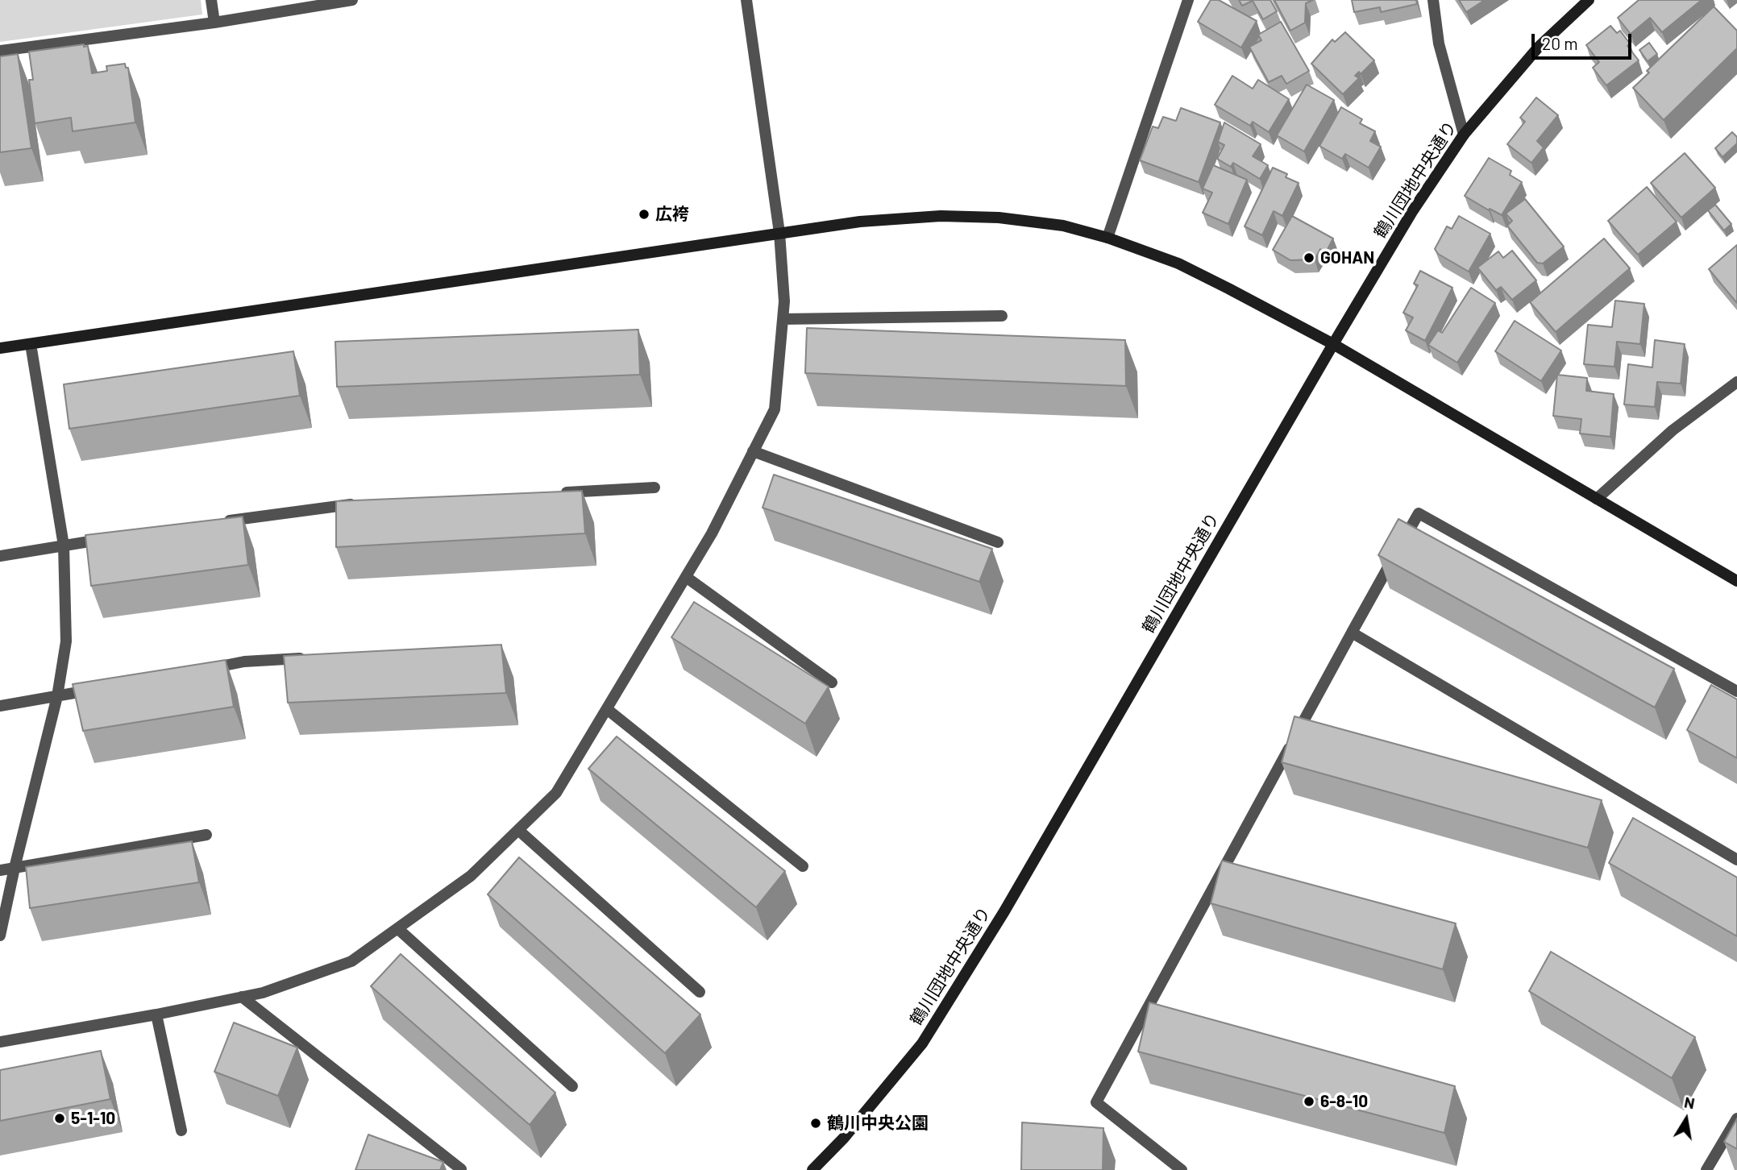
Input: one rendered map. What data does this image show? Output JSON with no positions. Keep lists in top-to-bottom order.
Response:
{
  "streets": {
    "street": ["鶴川団地中央通り"]
  },
  "places": [
    "広袴",
    "GOHAN",
    "6-8-10",
    "5-1-10",
    "鶴川中央公園"
  ],
  "scale_bar": "20 m",
  "north": "top"
}
